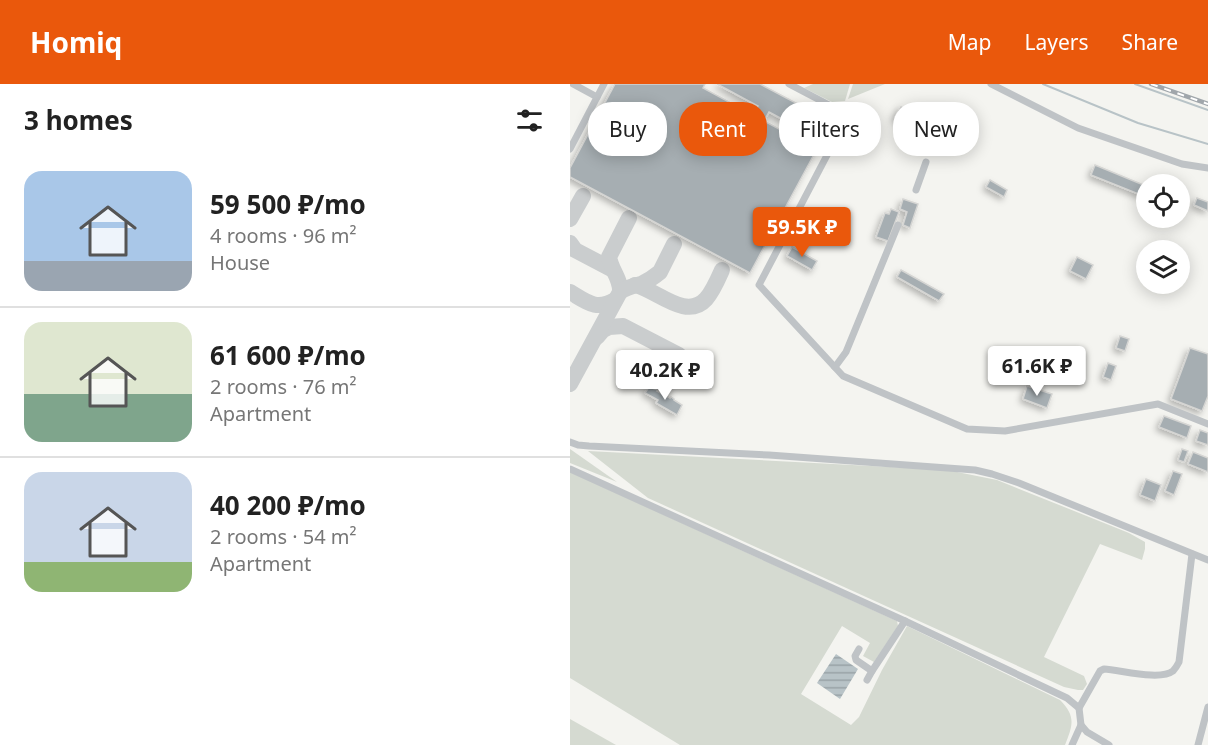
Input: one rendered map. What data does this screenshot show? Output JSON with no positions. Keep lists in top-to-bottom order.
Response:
{
  "page": {
    "header": "Homiq",
    "nav": ["Map", "Layers", "Share"],
    "heading": "3 homes",
    "chip": [
      "Buy",
      "Rent",
      "Filters",
      "New"
    ],
    "list": [
      {
        "name": "59 500 ₽/mo",
        "note": "4 rooms · 96 m² · House"
      },
      {
        "name": "61 600 ₽/mo",
        "note": "2 rooms · 76 m² · Apartment"
      },
      {
        "name": "40 200 ₽/mo",
        "note": "2 rooms · 54 m² · Apartment"
      }
    ],
    "price": ["59.5K ₽", "61.6K ₽", "40.2K ₽"]
  }
}
